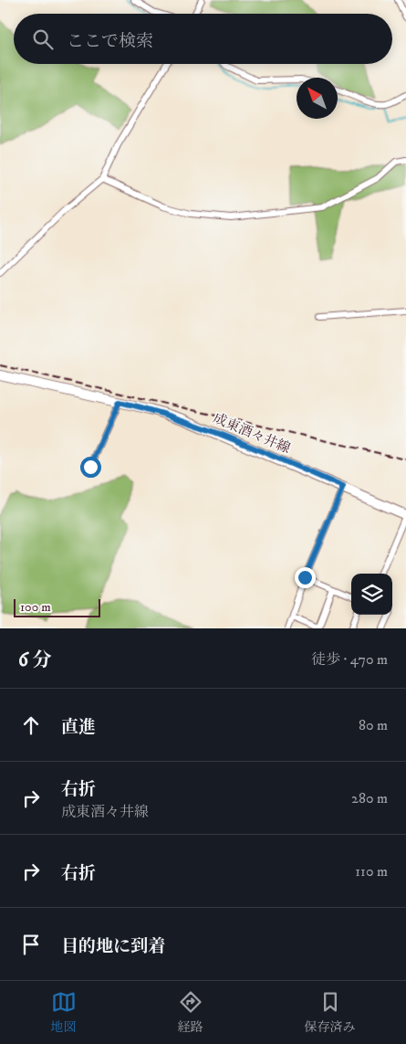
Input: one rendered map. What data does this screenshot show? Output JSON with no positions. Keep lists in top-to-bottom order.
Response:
{
  "streets": {
    "main road": ["成東酒々井線"]
  },
  "scale_bar": "100 m",
  "north": "top left",
  "page": {
    "search": "ここで検索",
    "scale": "100 m",
    "heading": ["6 分", "徒歩 · 470 m"],
    "list": [
      ["直進", "80 m"],
      ["右折", "成東酒々井線", "280 m"],
      ["右折", "110 m"],
      "目的地に到着"
    ],
    "nav": ["地図", "経路", "保存済み"]
  }
}
